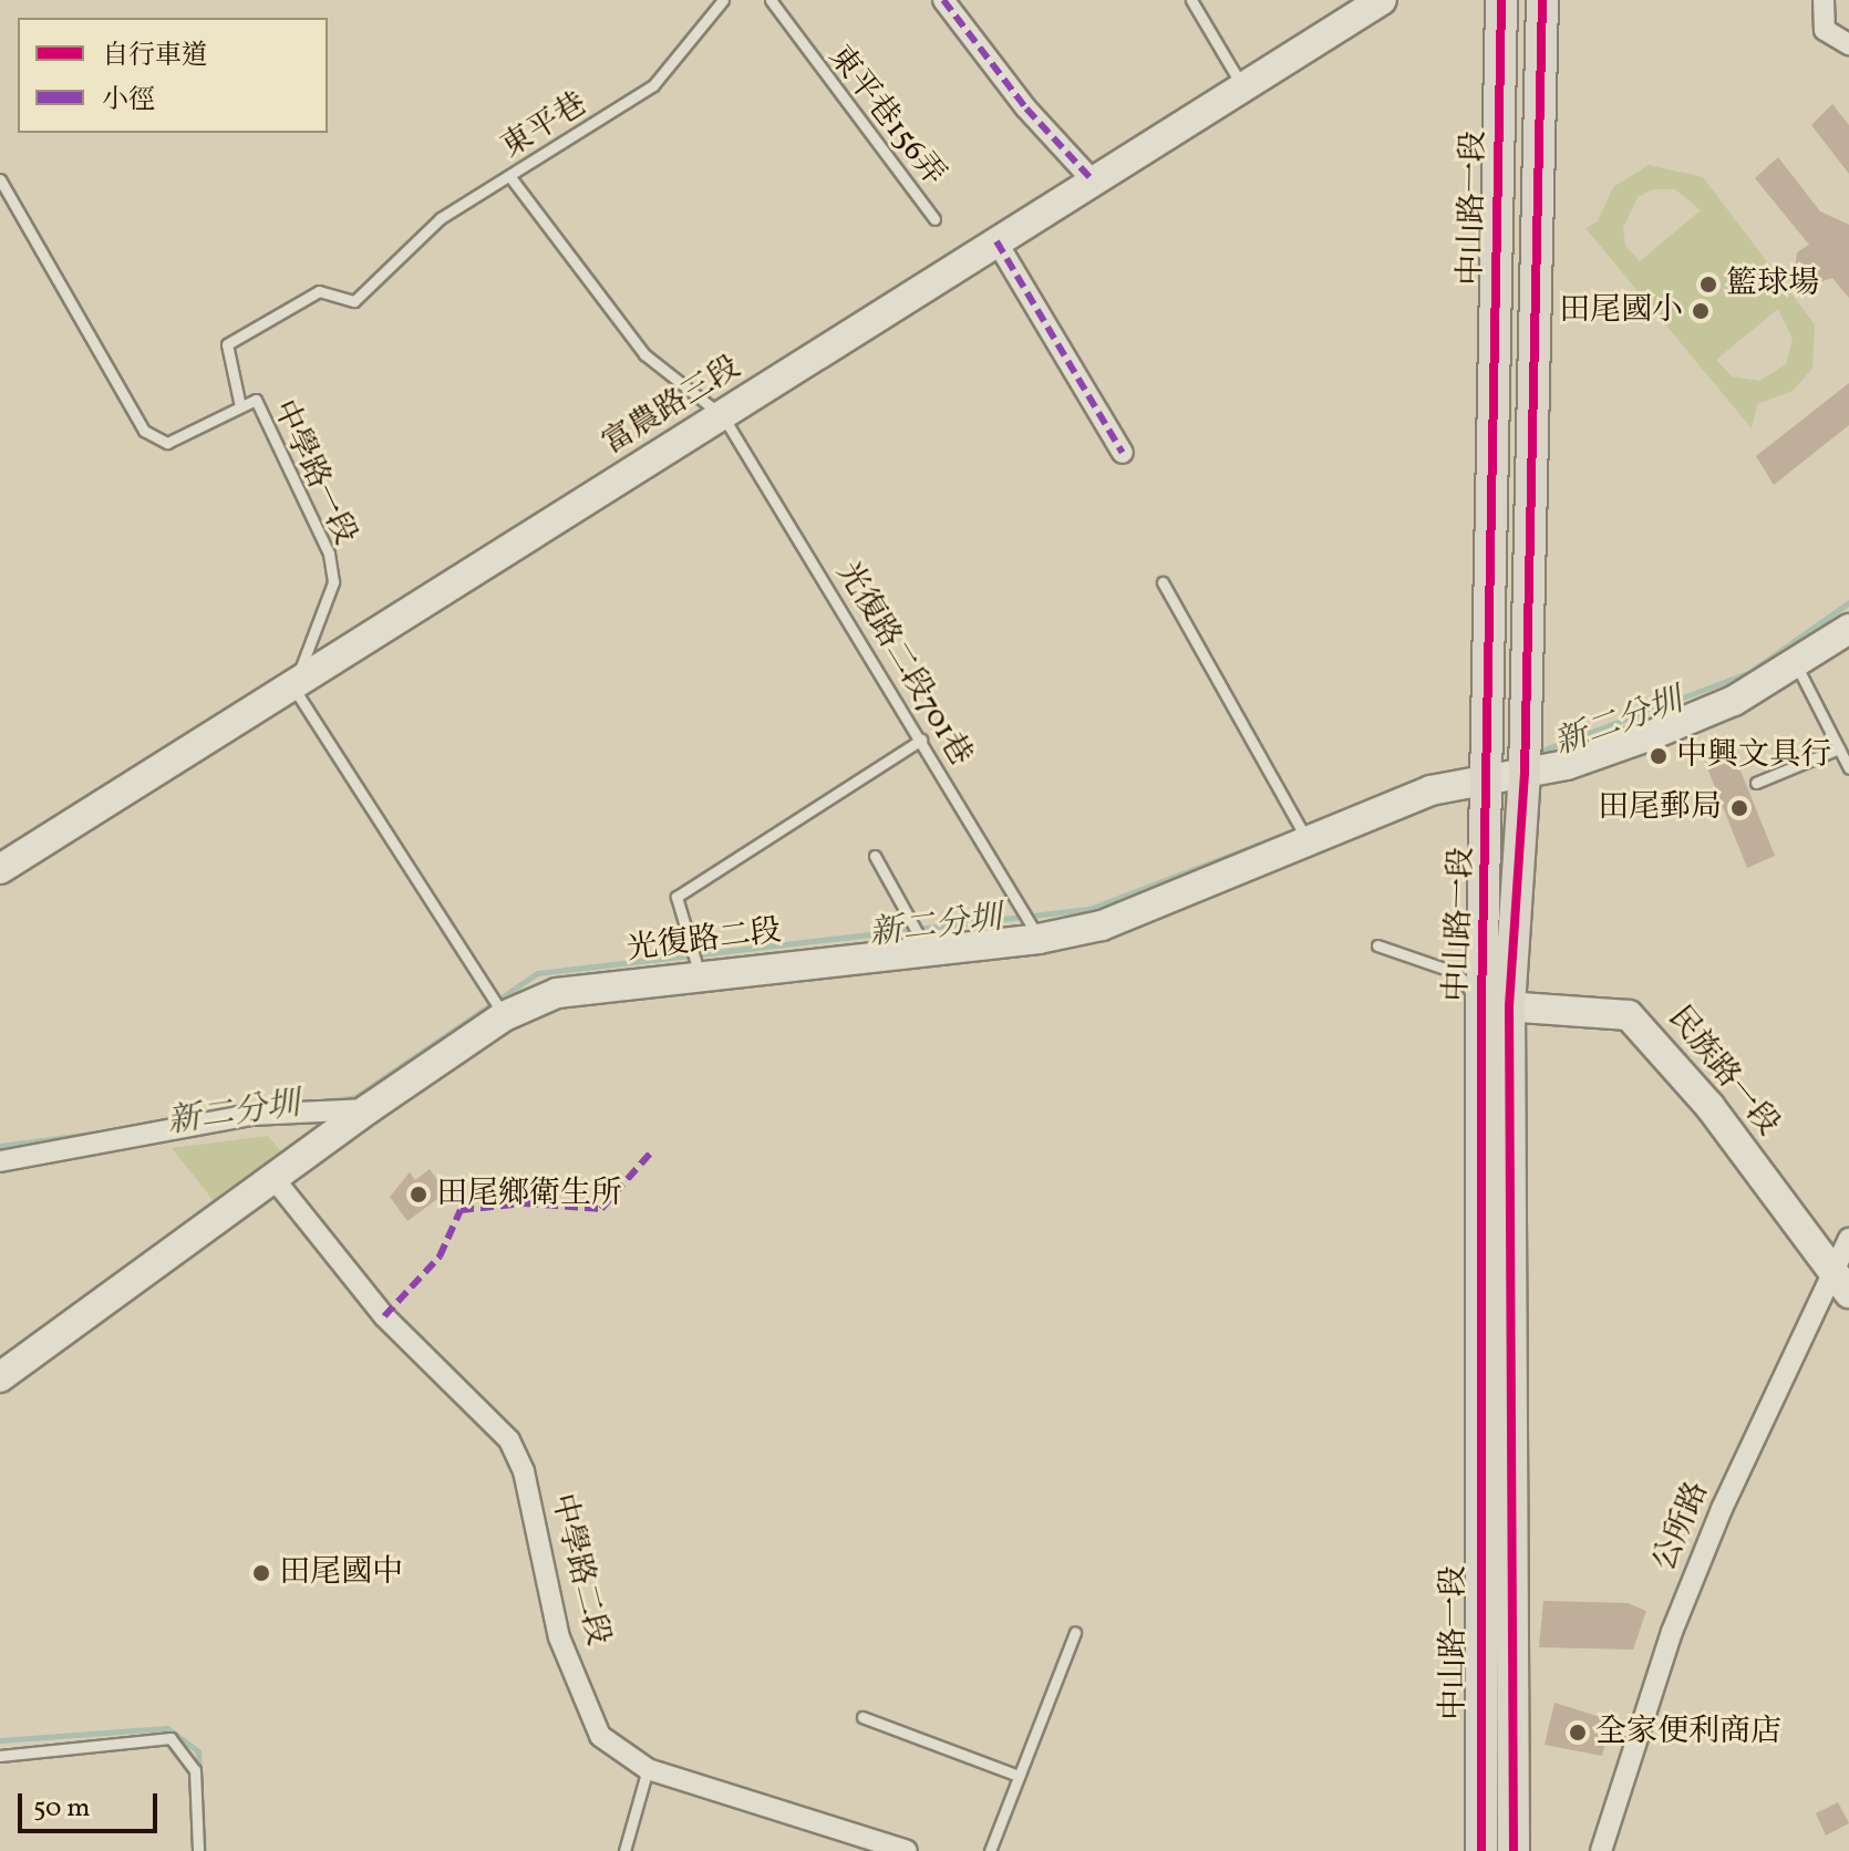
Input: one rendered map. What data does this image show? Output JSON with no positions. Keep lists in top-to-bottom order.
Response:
{
  "streets": {
    "main road": ["中山路一段"],
    "street": [
      "富農路三段",
      "光復路二段",
      "民族路一段",
      "公所路",
      "中學路二段"
    ],
    "lane": [
      "東平巷156弄",
      "東平巷",
      "中學路一段",
      "光復路二段701巷"
    ]
  },
  "crossings": [
    ["東平巷", "中學路一段"],
    ["中山路一段", "光復路二段"],
    ["中山路一段", "民族路一段"],
    ["富農路三段", "中學路一段"],
    ["富農路三段", "光復路二段701巷"],
    ["光復路二段701巷", "光復路二段"],
    ["光復路二段", "中學路二段"],
    ["民族路一段", "公所路"]
  ],
  "water": ["新二分圳"],
  "places": [
    "籃球場",
    "田尾國小",
    "中興文具行",
    "田尾郵局",
    "田尾鄉衛生所",
    "田尾國中",
    "全家便利商店"
  ],
  "legend": ["自行車道", "小徑"],
  "scale_bar": "50 m"
}
